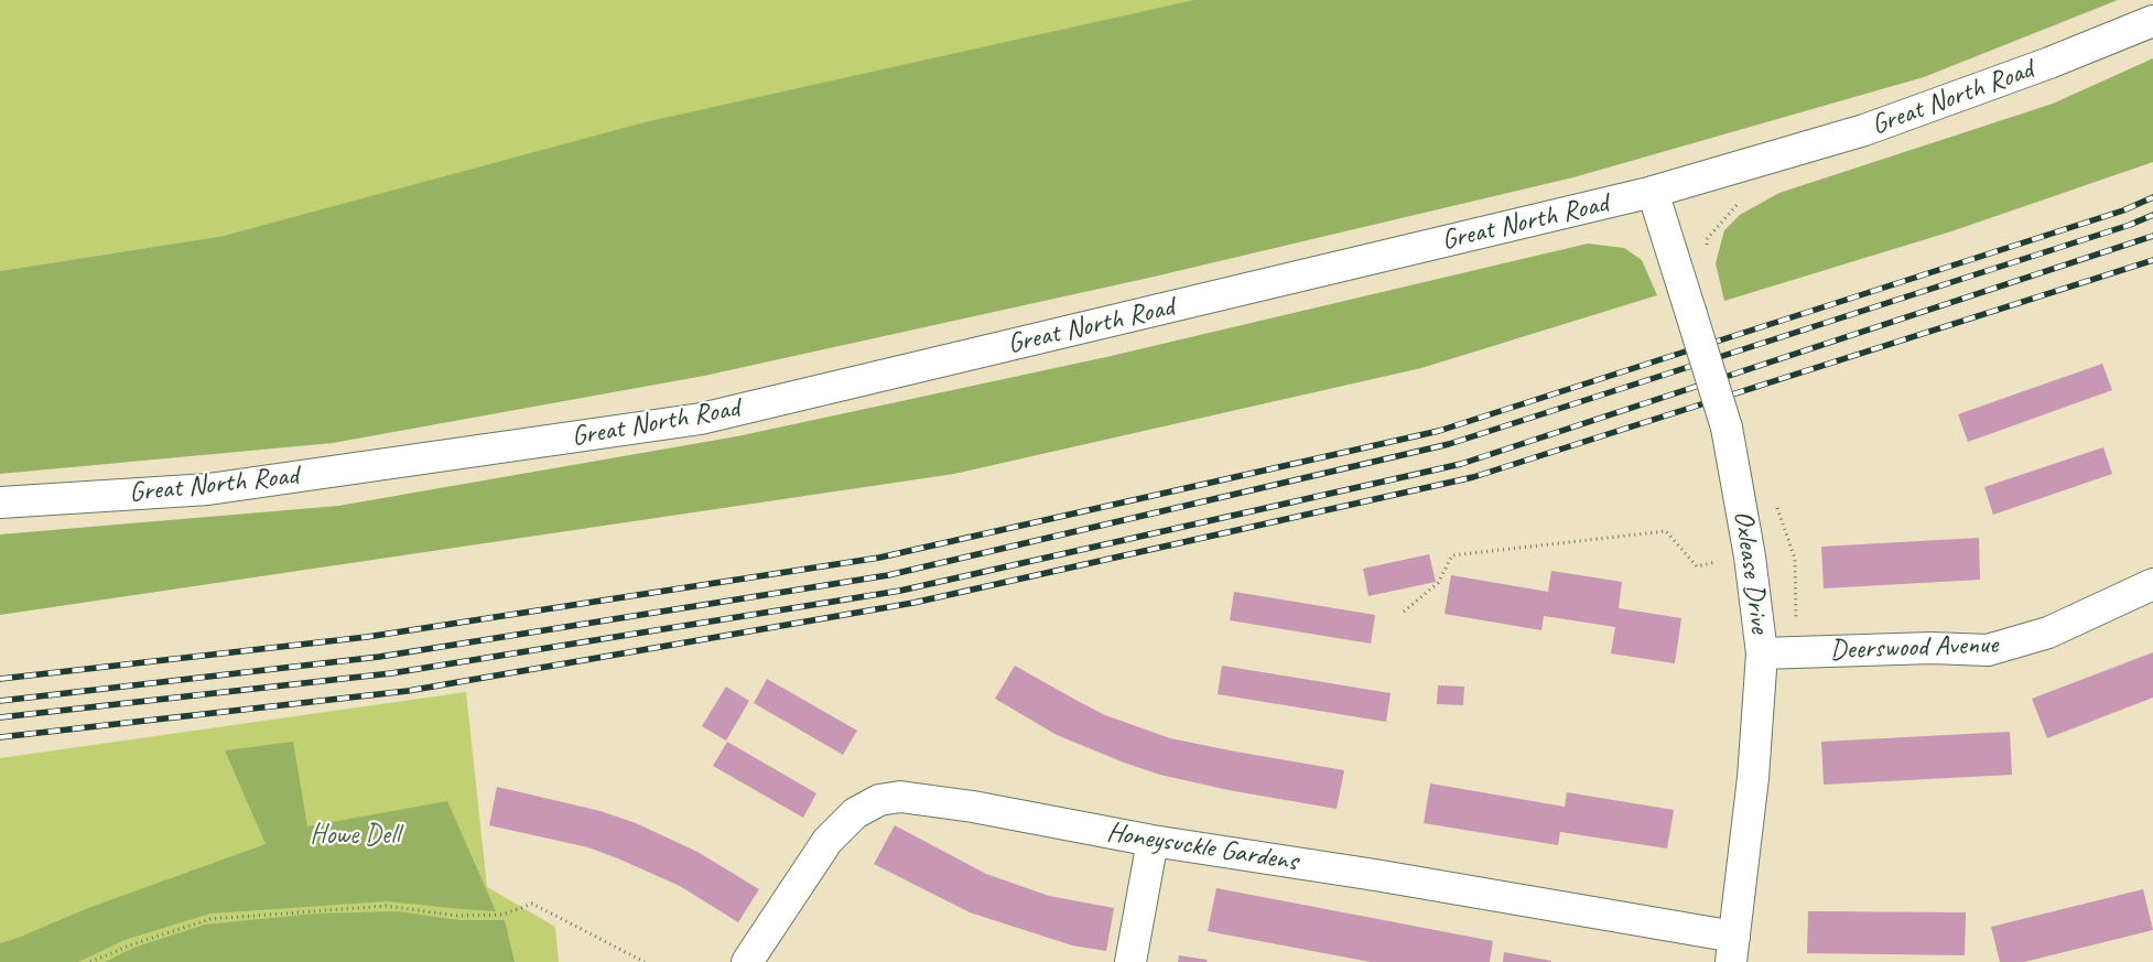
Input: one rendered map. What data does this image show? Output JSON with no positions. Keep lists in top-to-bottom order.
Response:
{
  "streets": {
    "street": [
      "Great North Road",
      "Oxlease Drive",
      "Deerswood Avenue",
      "Honeysuckle Gardens"
    ]
  },
  "crossings": [
    ["Great North Road", "Oxlease Drive"],
    ["Oxlease Drive", "Deerswood Avenue"],
    ["Oxlease Drive", "Honeysuckle Gardens"]
  ],
  "parks": ["Howe Dell"]
}
